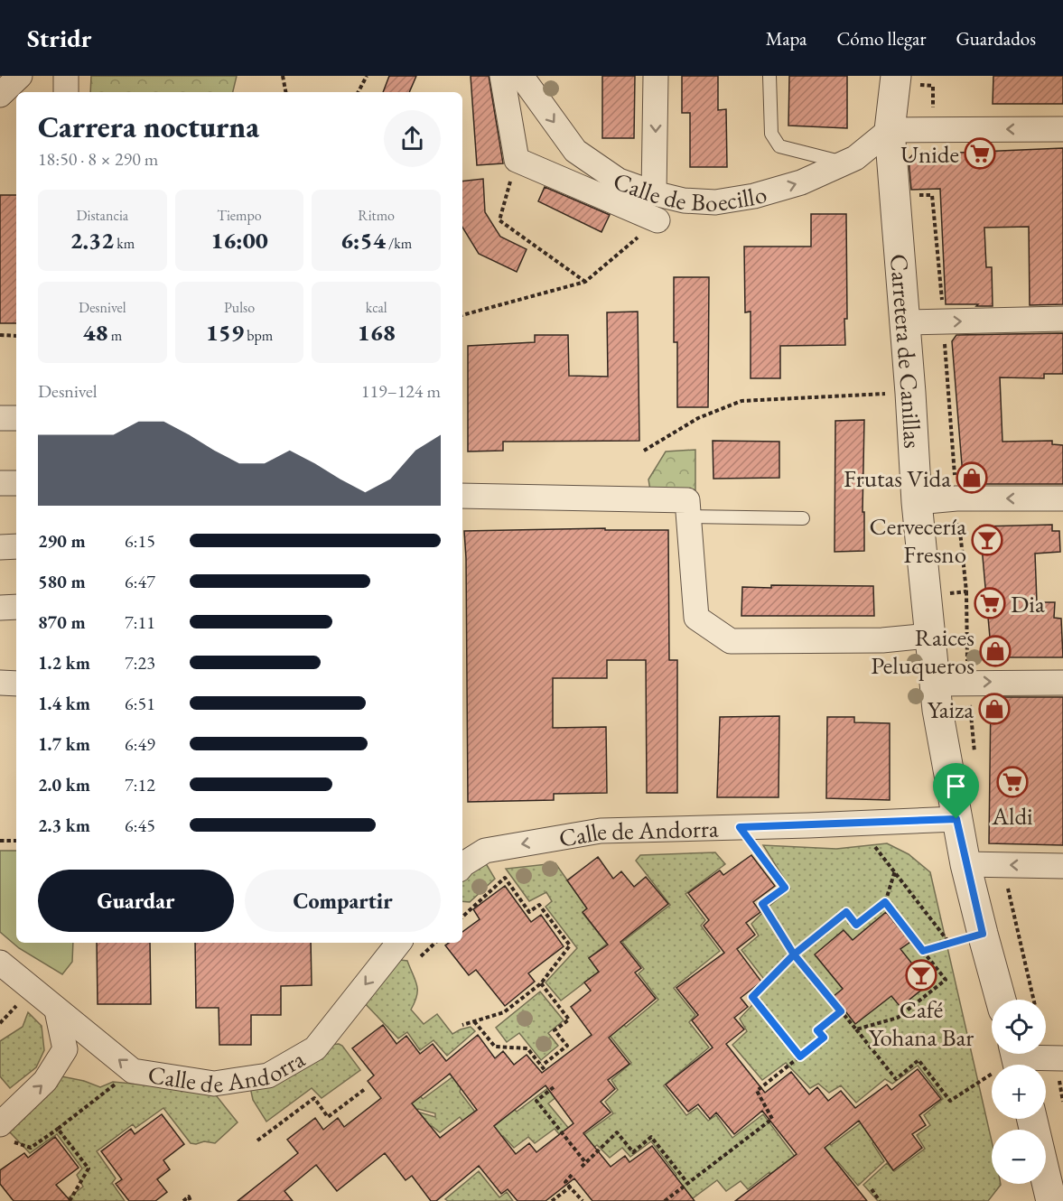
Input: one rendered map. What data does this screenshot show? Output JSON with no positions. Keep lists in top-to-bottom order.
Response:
{
  "streets": {
    "street": ["Calle de Boecillo", "Carretera de Canillas", "Calle de Andorra"]
  },
  "crossings": [
    ["Calle de Boecillo", "Carretera de Canillas"],
    ["Carretera de Canillas", "Calle de Andorra"]
  ],
  "one_way": ["Calle de Andorra"],
  "places": {
    "supermarket": ["Unide", "Dia", "Aldi"],
    "shop": ["Frutas Vida", "Raices Peluqueros", "Yaiza"],
    "bar": ["Cervecería Fresno", "Café Yohana Bar"]
  },
  "page": {
    "header": "Stridr",
    "nav": ["Mapa", "Cómo llegar", "Guardados"],
    "heading": ["Carrera nocturna", "18:50 · 8 × 290 m"],
    "stats": [
      ["Distancia", "2.32 km"],
      ["Tiempo", "16:00"],
      ["Ritmo", "6:54 /km"],
      ["Desnivel", "48 m"],
      ["Pulso", "159 bpm"],
      ["kcal", "168"]
    ],
    "chart": ["Desnivel", "119–124 m"],
    "list": [
      {
        "name": "290 m",
        "note": "6:15"
      },
      {
        "name": "580 m",
        "note": "6:47"
      },
      {
        "name": "870 m",
        "note": "7:11"
      },
      {
        "name": "1.2 km",
        "note": "7:23"
      },
      {
        "name": "1.4 km",
        "note": "6:51"
      },
      {
        "name": "1.7 km",
        "note": "6:49"
      },
      {
        "name": "2.0 km",
        "note": "7:12"
      },
      {
        "name": "2.3 km",
        "note": "6:45"
      }
    ],
    "buttons": ["Guardar", "Compartir"],
    "map_buttons": ["+", "−"]
  }
}
